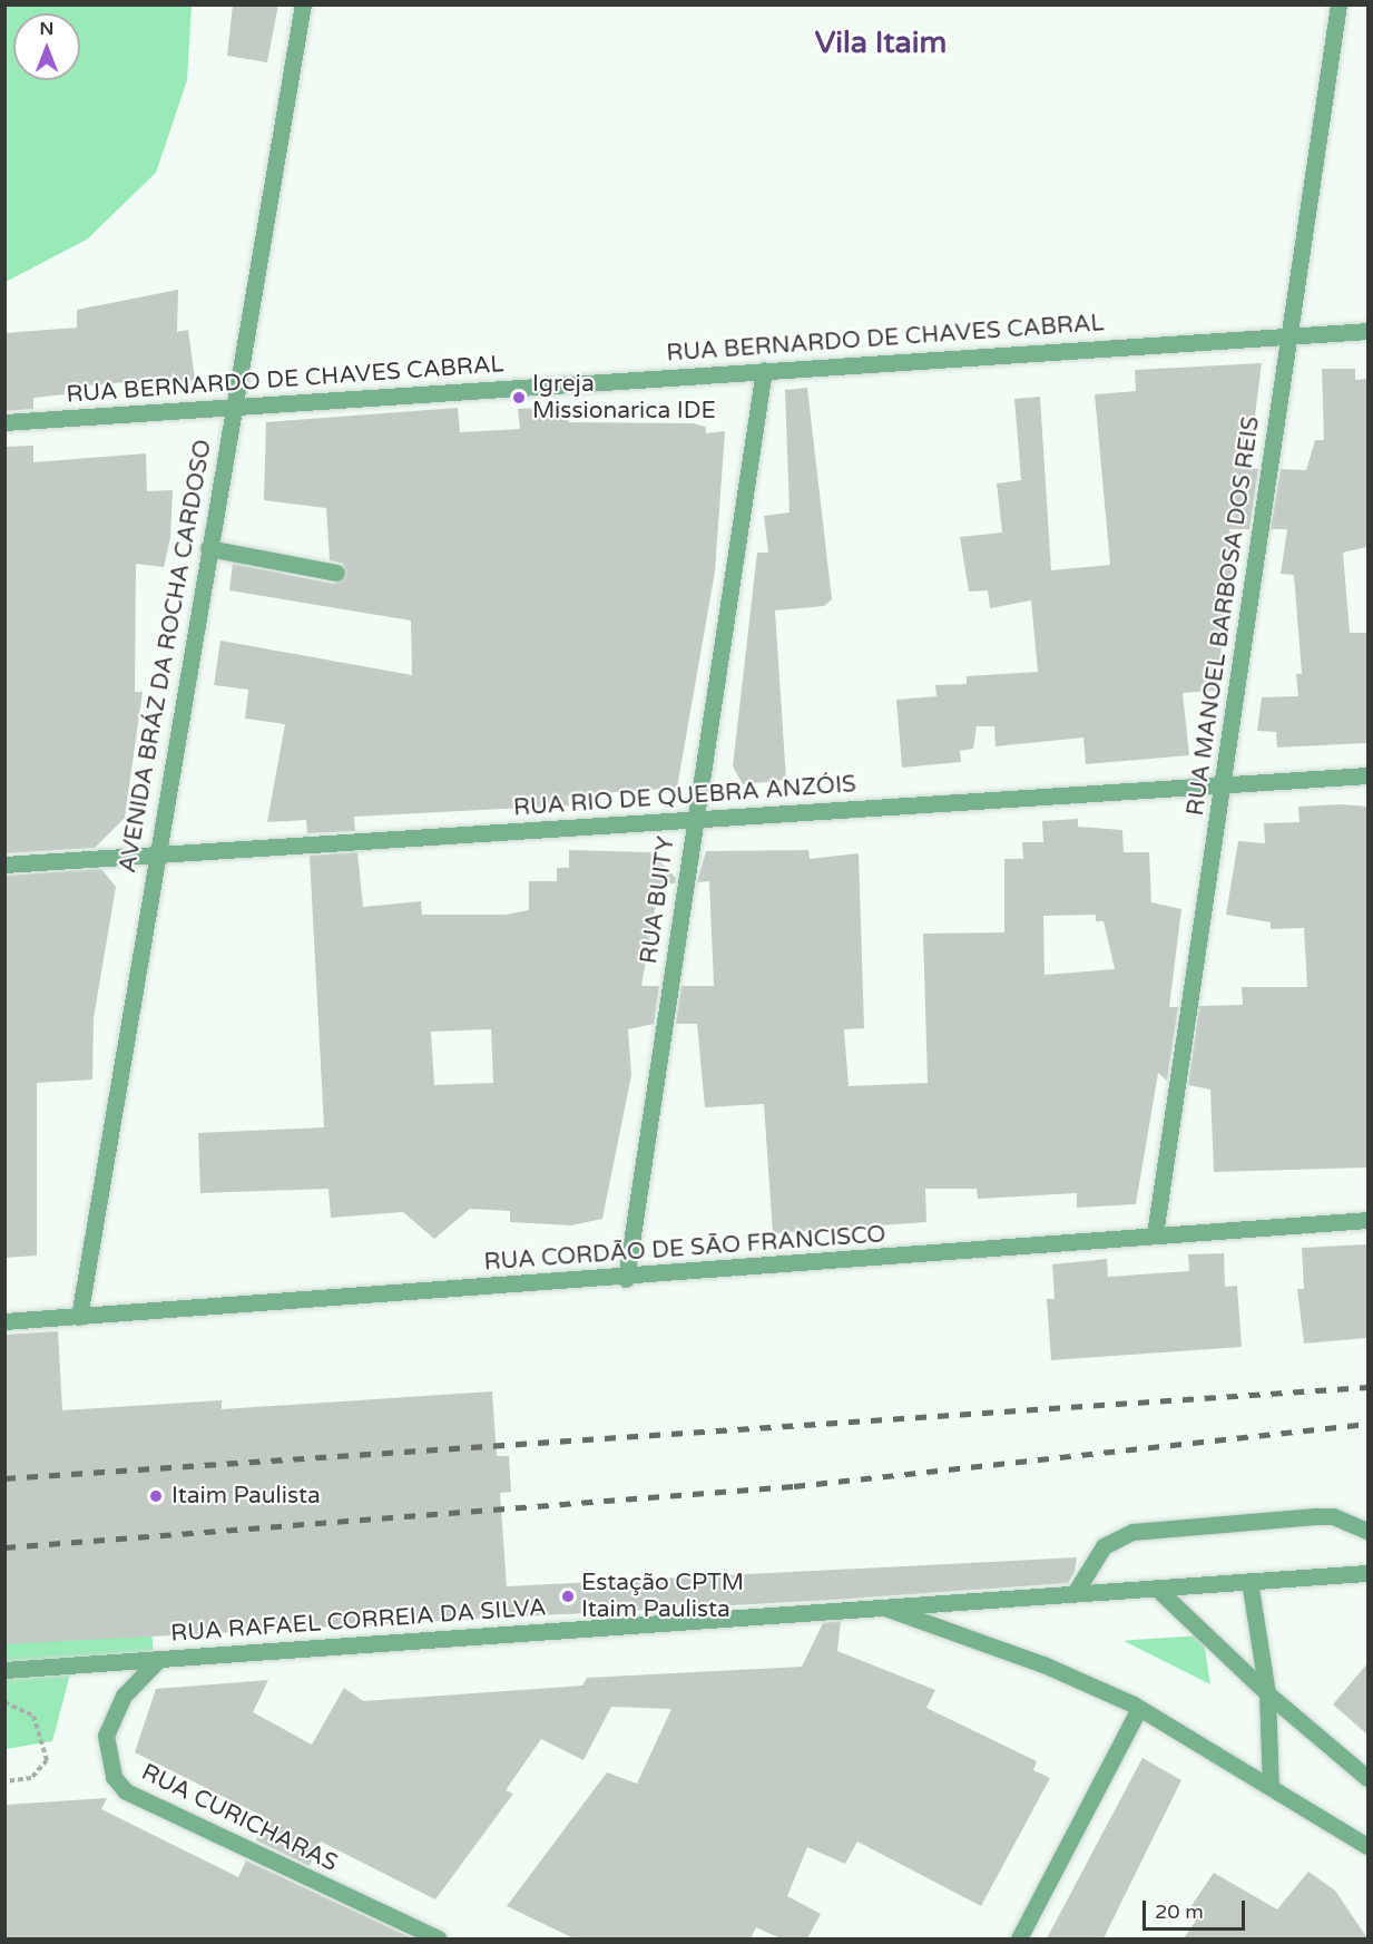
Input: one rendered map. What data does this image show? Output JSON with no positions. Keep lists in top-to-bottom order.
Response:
{
  "streets": {
    "street": [
      "RUA BERNARDO DE CHAVES CABRAL",
      "RUA MANOEL BARBOSA DOS REIS",
      "AVENIDA BRÁZ DA ROCHA CARDOSO",
      "RUA RIO DE QUEBRA ANZÓIS",
      "RUA BUITY",
      "RUA CORDÃO DE SÃO FRANCISCO",
      "RUA RAFAEL CORREIA DA SILVA",
      "RUA CURICHARAS"
    ]
  },
  "crossings": [
    ["RUA BERNARDO DE CHAVES CABRAL", "RUA MANOEL BARBOSA DOS REIS"],
    ["RUA BERNARDO DE CHAVES CABRAL", "AVENIDA BRÁZ DA ROCHA CARDOSO"],
    ["RUA BERNARDO DE CHAVES CABRAL", "RUA BUITY"],
    ["RUA MANOEL BARBOSA DOS REIS", "RUA RIO DE QUEBRA ANZÓIS"],
    ["RUA MANOEL BARBOSA DOS REIS", "RUA CORDÃO DE SÃO FRANCISCO"],
    ["AVENIDA BRÁZ DA ROCHA CARDOSO", "RUA RIO DE QUEBRA ANZÓIS"],
    ["AVENIDA BRÁZ DA ROCHA CARDOSO", "RUA CORDÃO DE SÃO FRANCISCO"],
    ["RUA RIO DE QUEBRA ANZÓIS", "RUA BUITY"],
    ["RUA BUITY", "RUA CORDÃO DE SÃO FRANCISCO"],
    ["RUA RAFAEL CORREIA DA SILVA", "RUA CURICHARAS"]
  ],
  "districts": ["Vila Itaim"],
  "places": ["Igreja Missionarica IDE", "Itaim Paulista", "Estação CPTM Itaim Paulista"],
  "scale_bar": "20 m",
  "north": "top"
}
